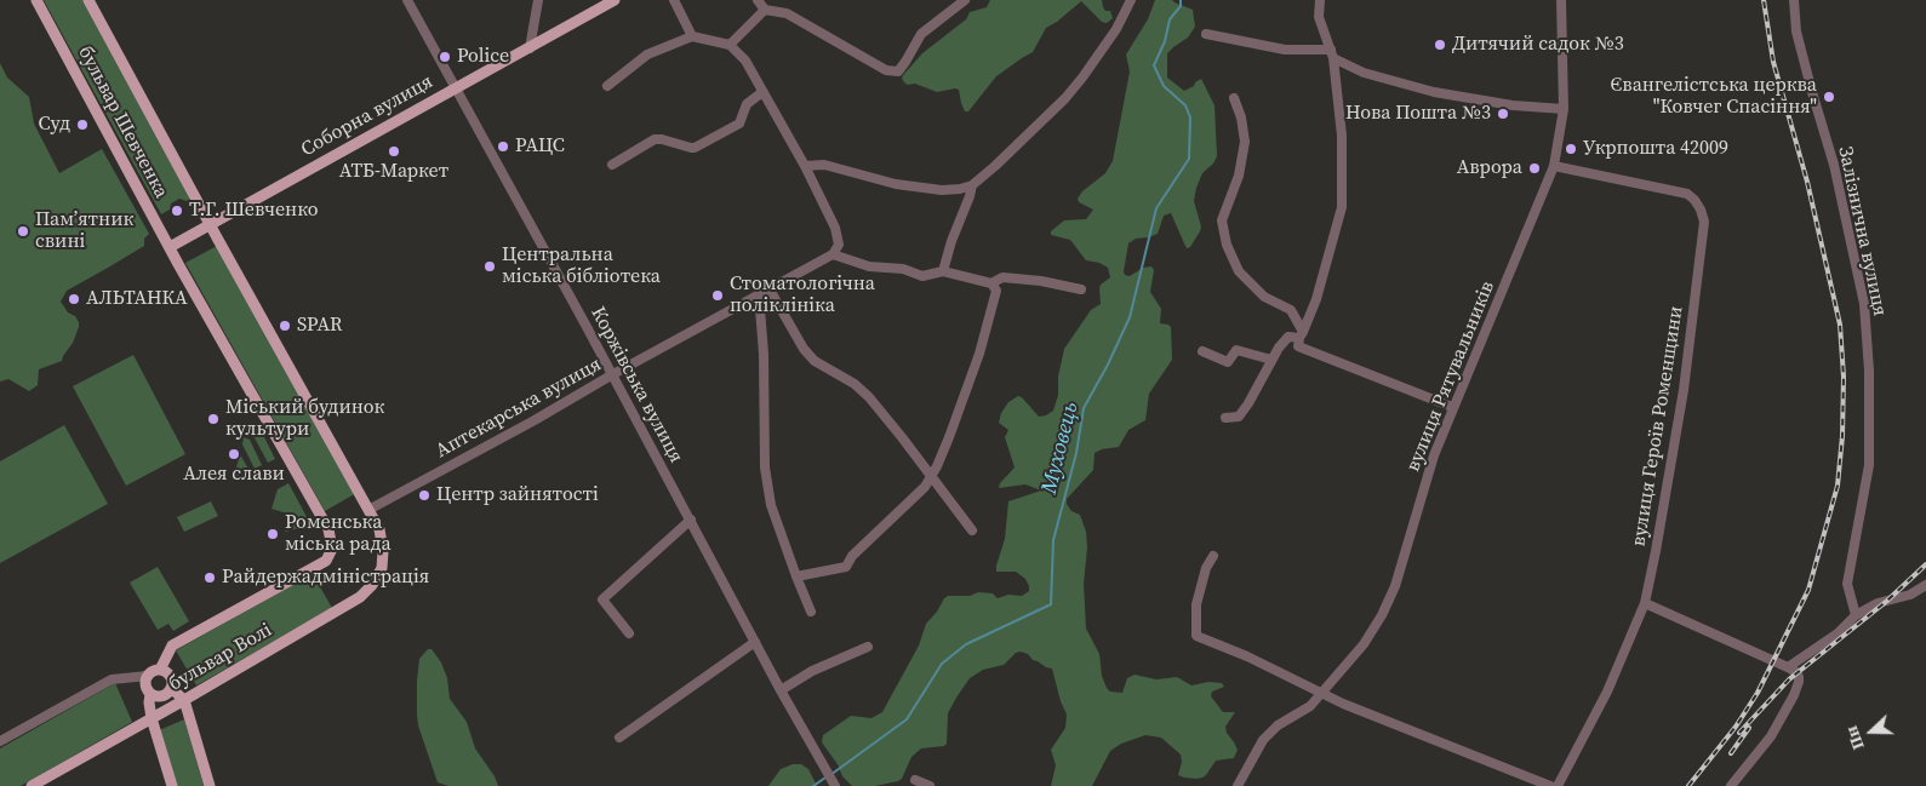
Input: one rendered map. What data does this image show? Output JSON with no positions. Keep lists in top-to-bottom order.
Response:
{
  "streets": {
    "main road": ["Соборна вулиця", "бульвар Шевченка", "бульвар Волі"],
    "street": [
      "Залізнична вулиця",
      "вулиця Рятувальників",
      "Коржівська вулиця",
      "Аптекарська вулиця",
      "вулиця Героїв Роменщини"
    ]
  },
  "crossings": [
    ["Соборна вулиця", "бульвар Шевченка"],
    ["Соборна вулиця", "Коржівська вулиця"],
    ["бульвар Шевченка", "Аптекарська вулиця"],
    ["бульвар Шевченка", "бульвар Волі"],
    ["вулиця Рятувальників", "вулиця Героїв Роменщини"],
    ["Коржівська вулиця", "Аптекарська вулиця"]
  ],
  "water": ["Муховець"],
  "places": [
    "Дитячий садок №3",
    "Police",
    "Євангелістська церква \"Ковчег Спасіння\"",
    "Нова Пошта №3",
    "Суд",
    "РАЦС",
    "Укрпошта 42009",
    "АТБ-Маркет",
    "Аврора",
    "Т.Г. Шевченко",
    "Памʼятник свині",
    "Центральна міська бібліотека",
    "Стоматологічна поліклініка",
    "АЛЬТАНКА",
    "SPAR",
    "Міський будинок культури",
    "Алея слави",
    "Центр зайнятості",
    "Роменська міська рада",
    "Райдержадміністрація"
  ],
  "north": "left"
}
